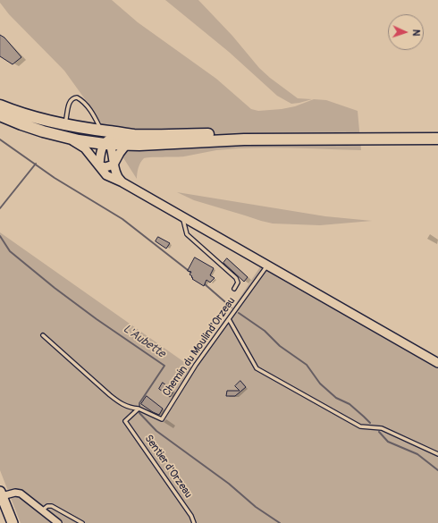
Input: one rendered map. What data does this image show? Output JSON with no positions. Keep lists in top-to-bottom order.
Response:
{
  "streets": {
    "lane": ["Chemin du Moulind'Orzeau", "Sentier d'Orzeau"]
  },
  "crossings": [
    ["Chemin du Moulind'Orzeau", "Sentier d'Orzeau"]
  ],
  "water": ["L'Aubette"],
  "north": "right"
}
